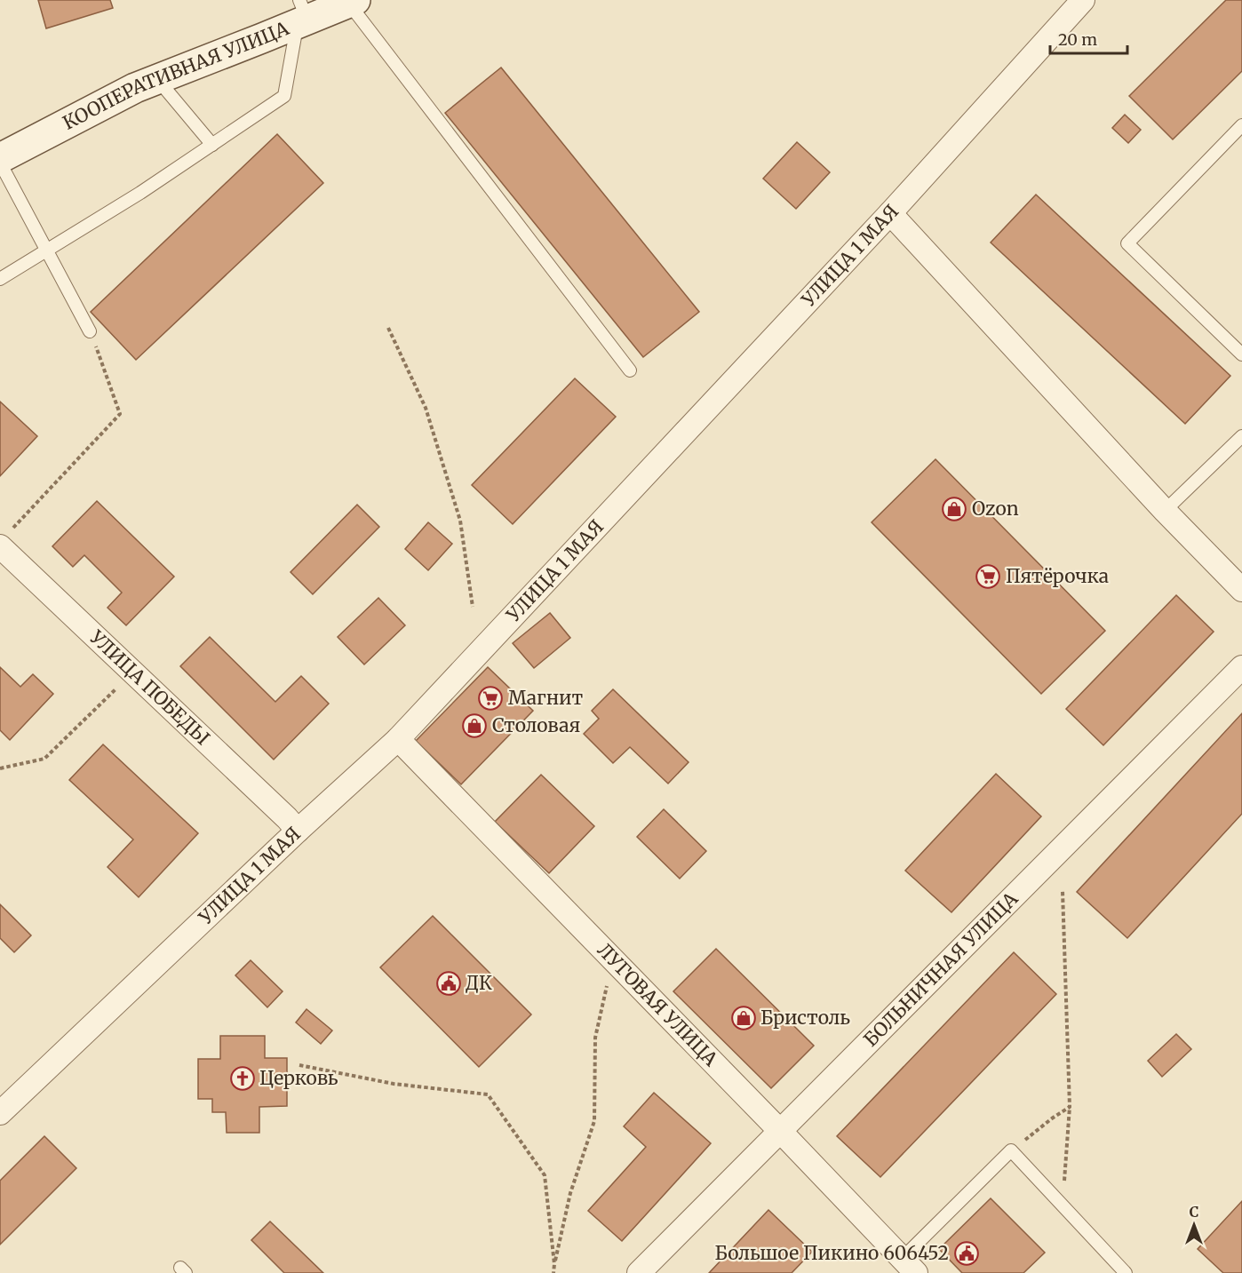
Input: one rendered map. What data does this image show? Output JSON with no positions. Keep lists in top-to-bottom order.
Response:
{
  "streets": {
    "street": [
      "КООПЕРАТИВНАЯ УЛИЦА",
      "УЛИЦА 1 МАЯ",
      "УЛИЦА ПОБЕДЫ",
      "БОЛЬНИЧНАЯ УЛИЦА",
      "ЛУГОВАЯ УЛИЦА"
    ]
  },
  "crossings": [
    ["УЛИЦА 1 МАЯ", "УЛИЦА ПОБЕДЫ"],
    ["УЛИЦА 1 МАЯ", "ЛУГОВАЯ УЛИЦА"],
    ["БОЛЬНИЧНАЯ УЛИЦА", "ЛУГОВАЯ УЛИЦА"]
  ],
  "places": {
    "shop": ["Ozon", "Столовая", "Бристоль"],
    "supermarket": ["Пятёрочка", "Магнит"],
    "public building": ["ДК", "Большое Пикино 606452"],
    "church": ["Церковь"]
  },
  "scale_bar": "20 m",
  "north": "top"
}
